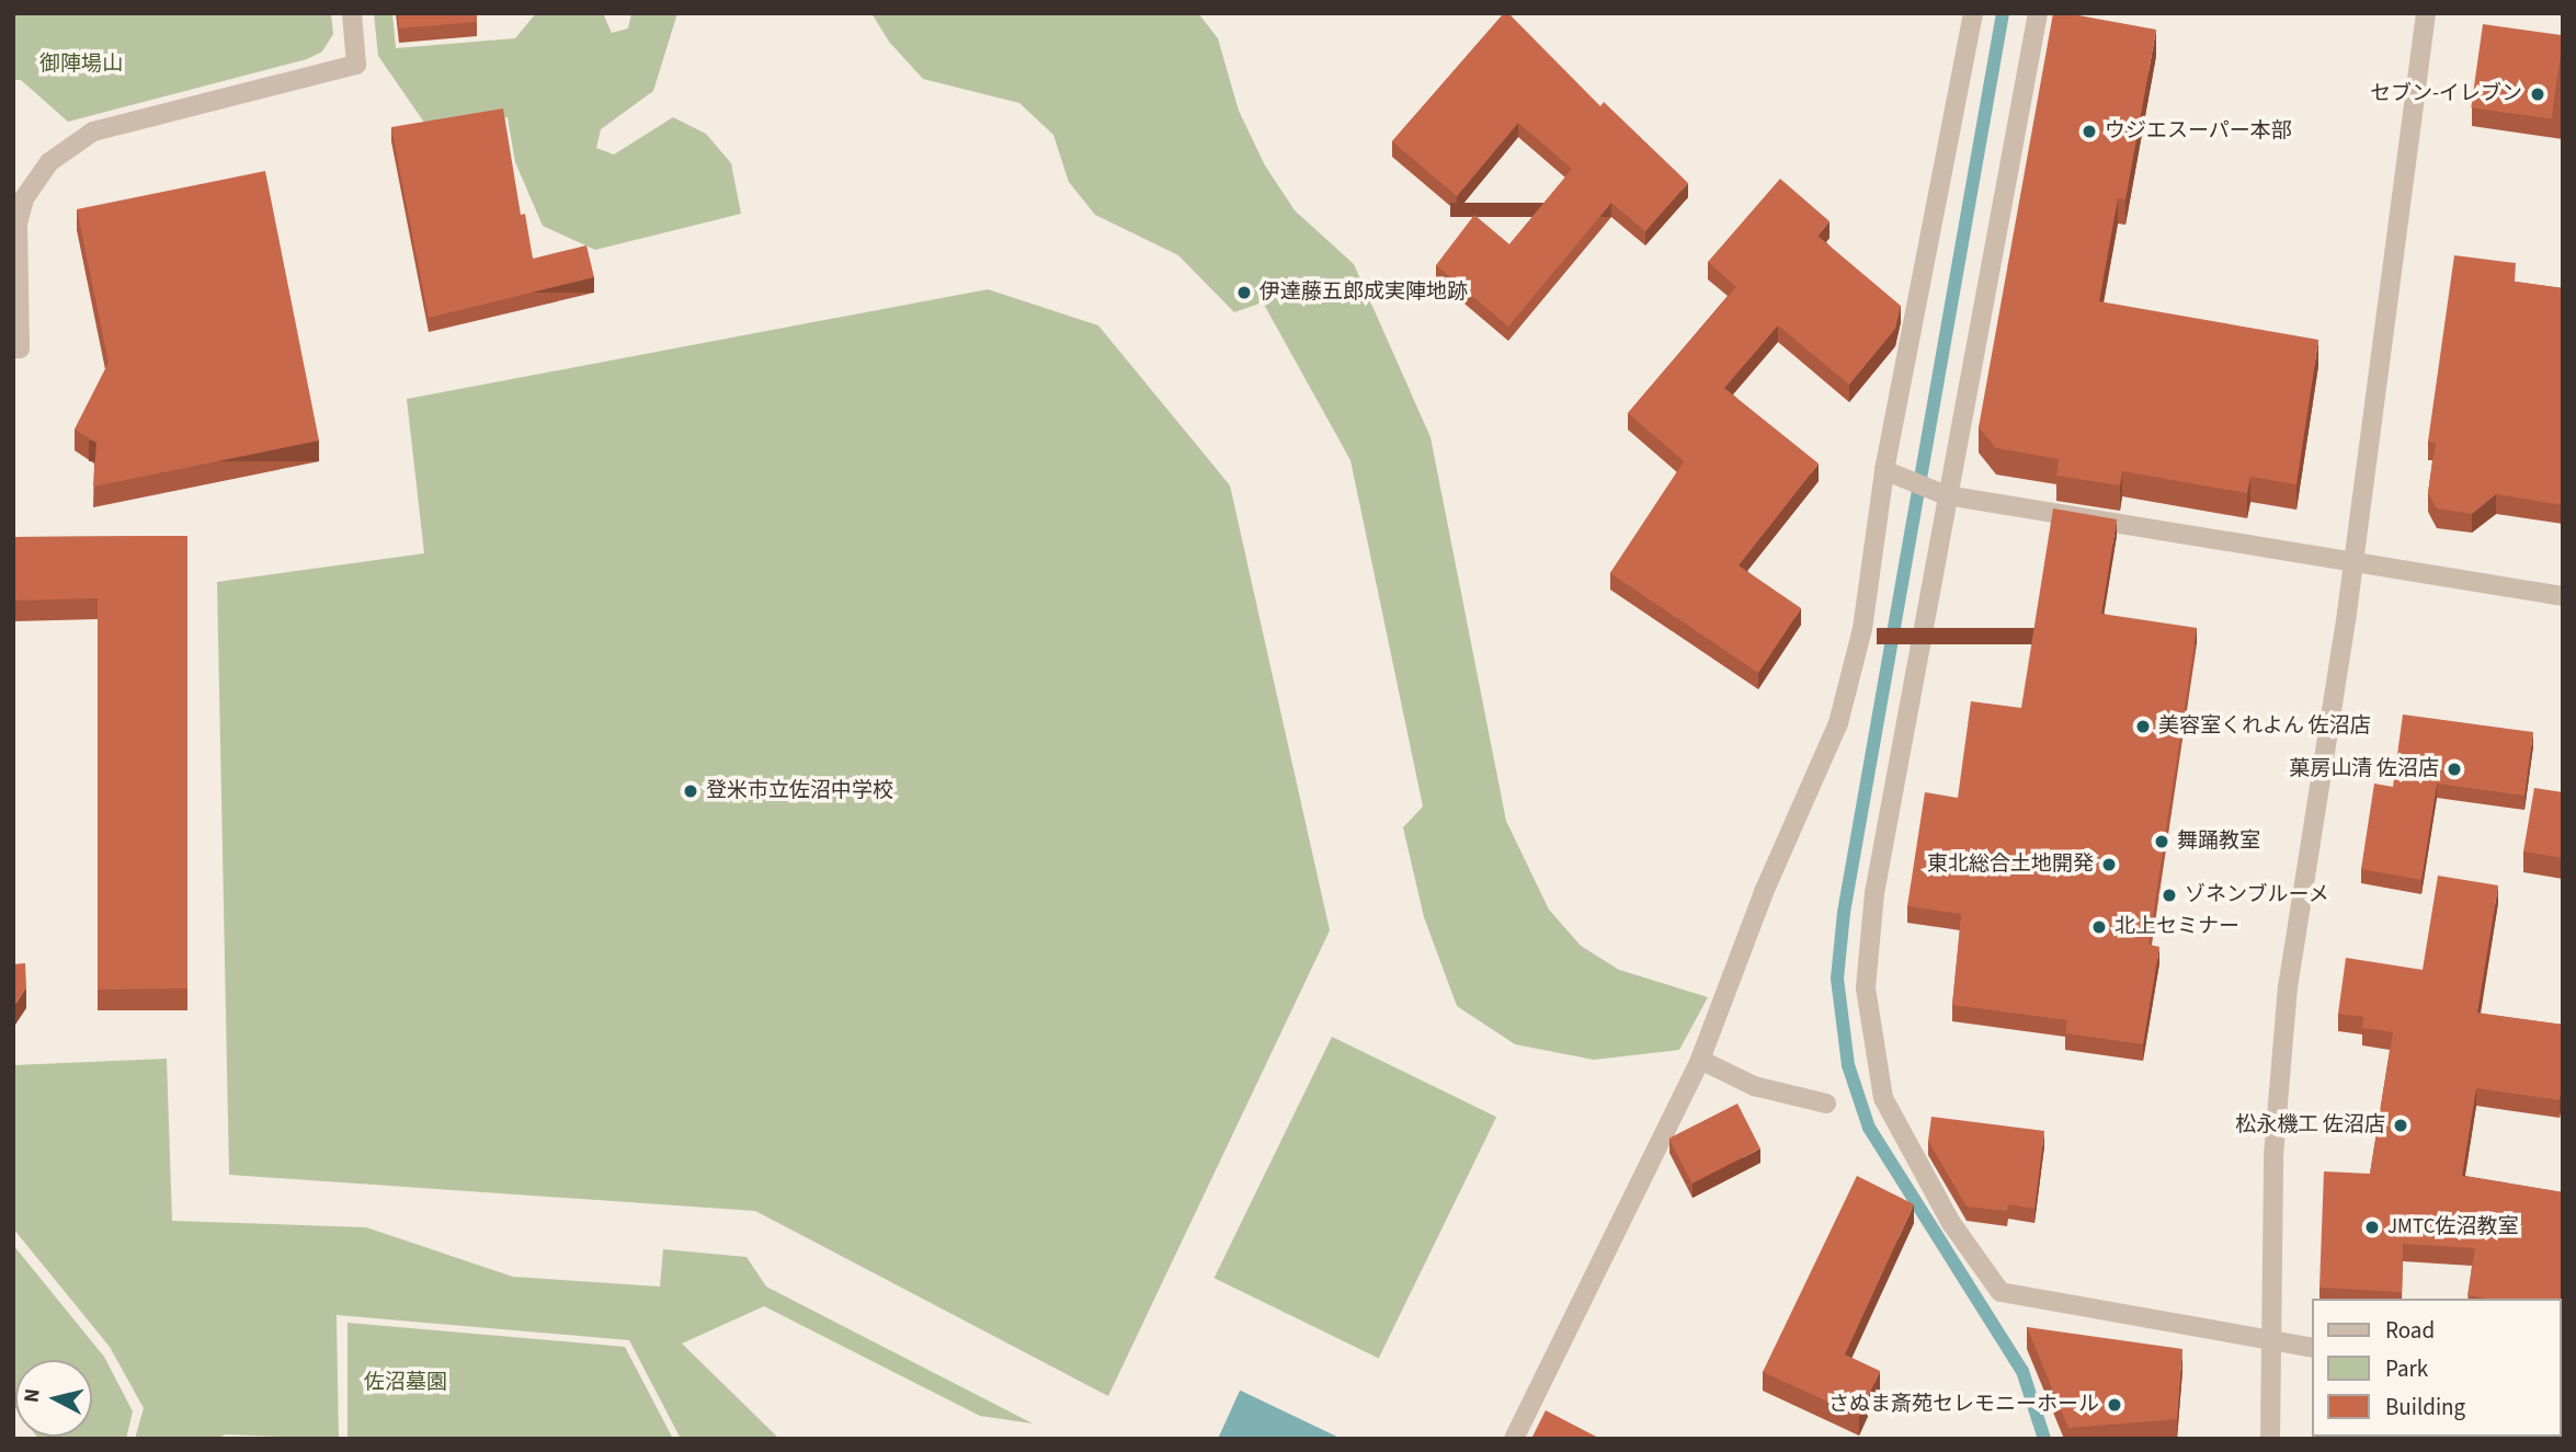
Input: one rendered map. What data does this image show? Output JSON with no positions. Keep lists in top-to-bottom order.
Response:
{
  "parks": ["御陣場山", "佐沼墓園"],
  "places": [
    "セブン-イレブン",
    "ウジエスーパー本部",
    "伊達藤五郎成実陣地跡",
    "美容室くれよん 佐沼店",
    "菓房山清 佐沼店",
    "登米市立佐沼中学校",
    "舞踊教室",
    "東北総合土地開発",
    "ゾネンブルーメ",
    "北上セミナー",
    "松永機工 佐沼店",
    "JMTC佐沼教室",
    "さぬま斎苑セレモニーホール"
  ],
  "legend": ["Road", "Park", "Building"],
  "north": "left"
}
